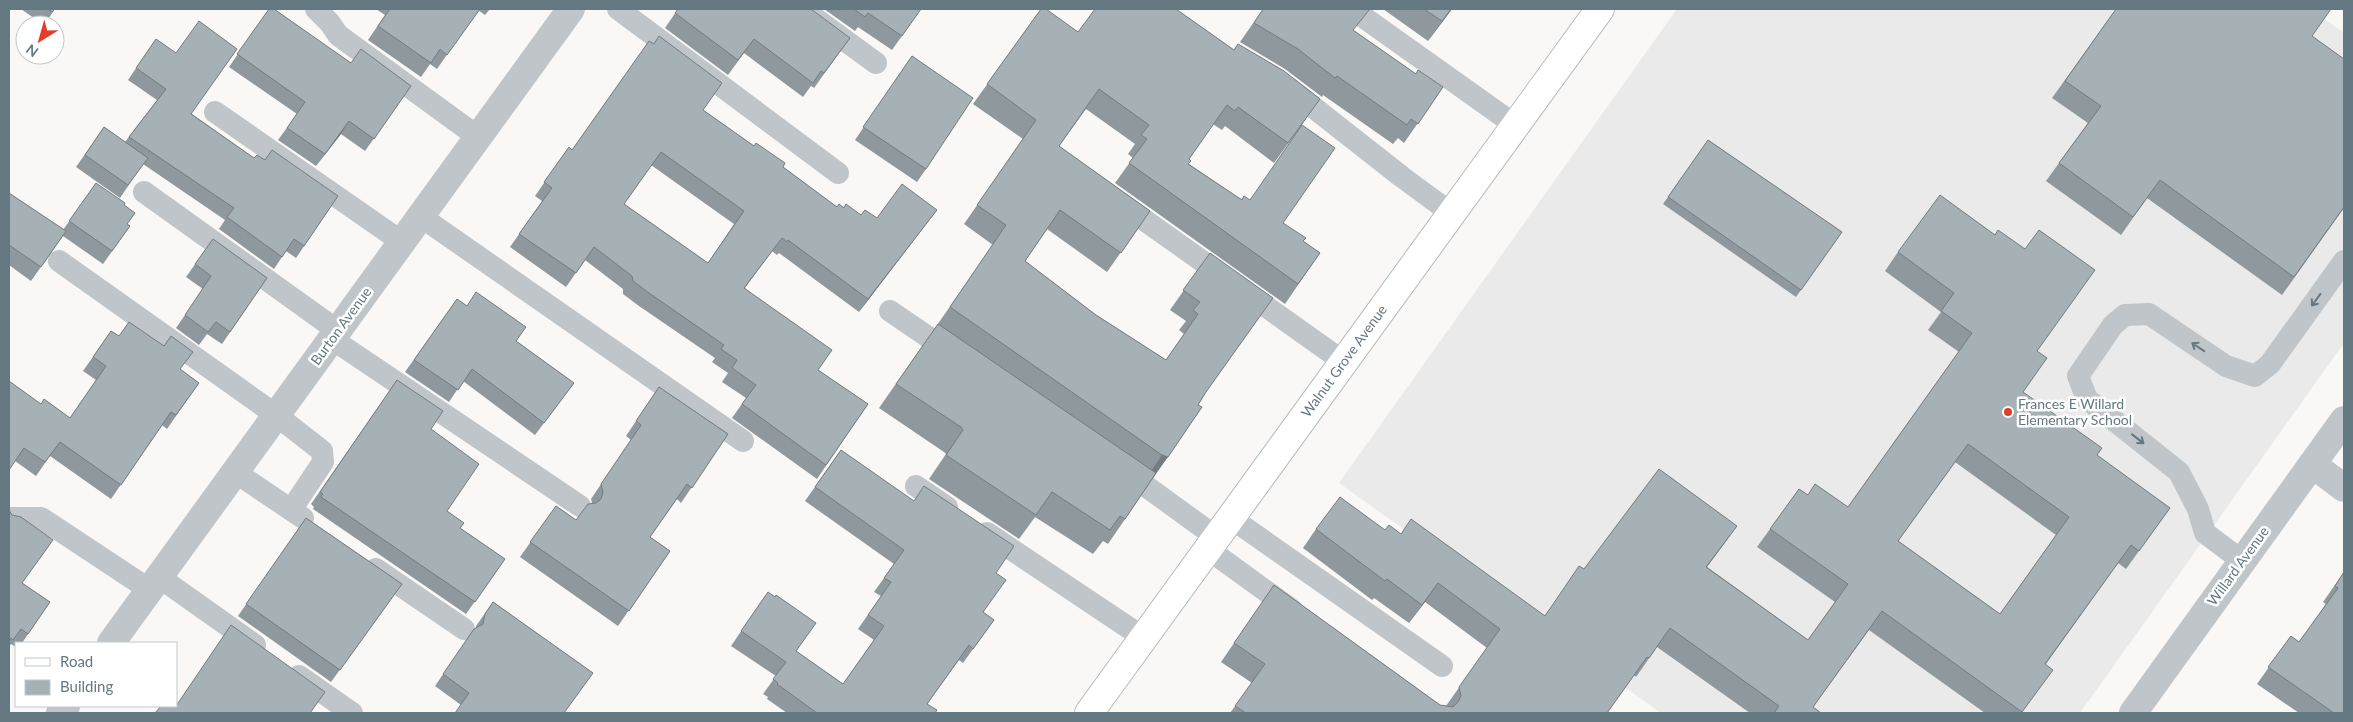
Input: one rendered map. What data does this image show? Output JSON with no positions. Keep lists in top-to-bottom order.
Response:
{
  "streets": {
    "main road": ["Walnut Grove Avenue"],
    "street": ["Burton Avenue", "Willard Avenue"]
  },
  "places": ["Frances E Willard Elementary School"],
  "legend": ["Road", "Building"],
  "north": "bottom left"
}
